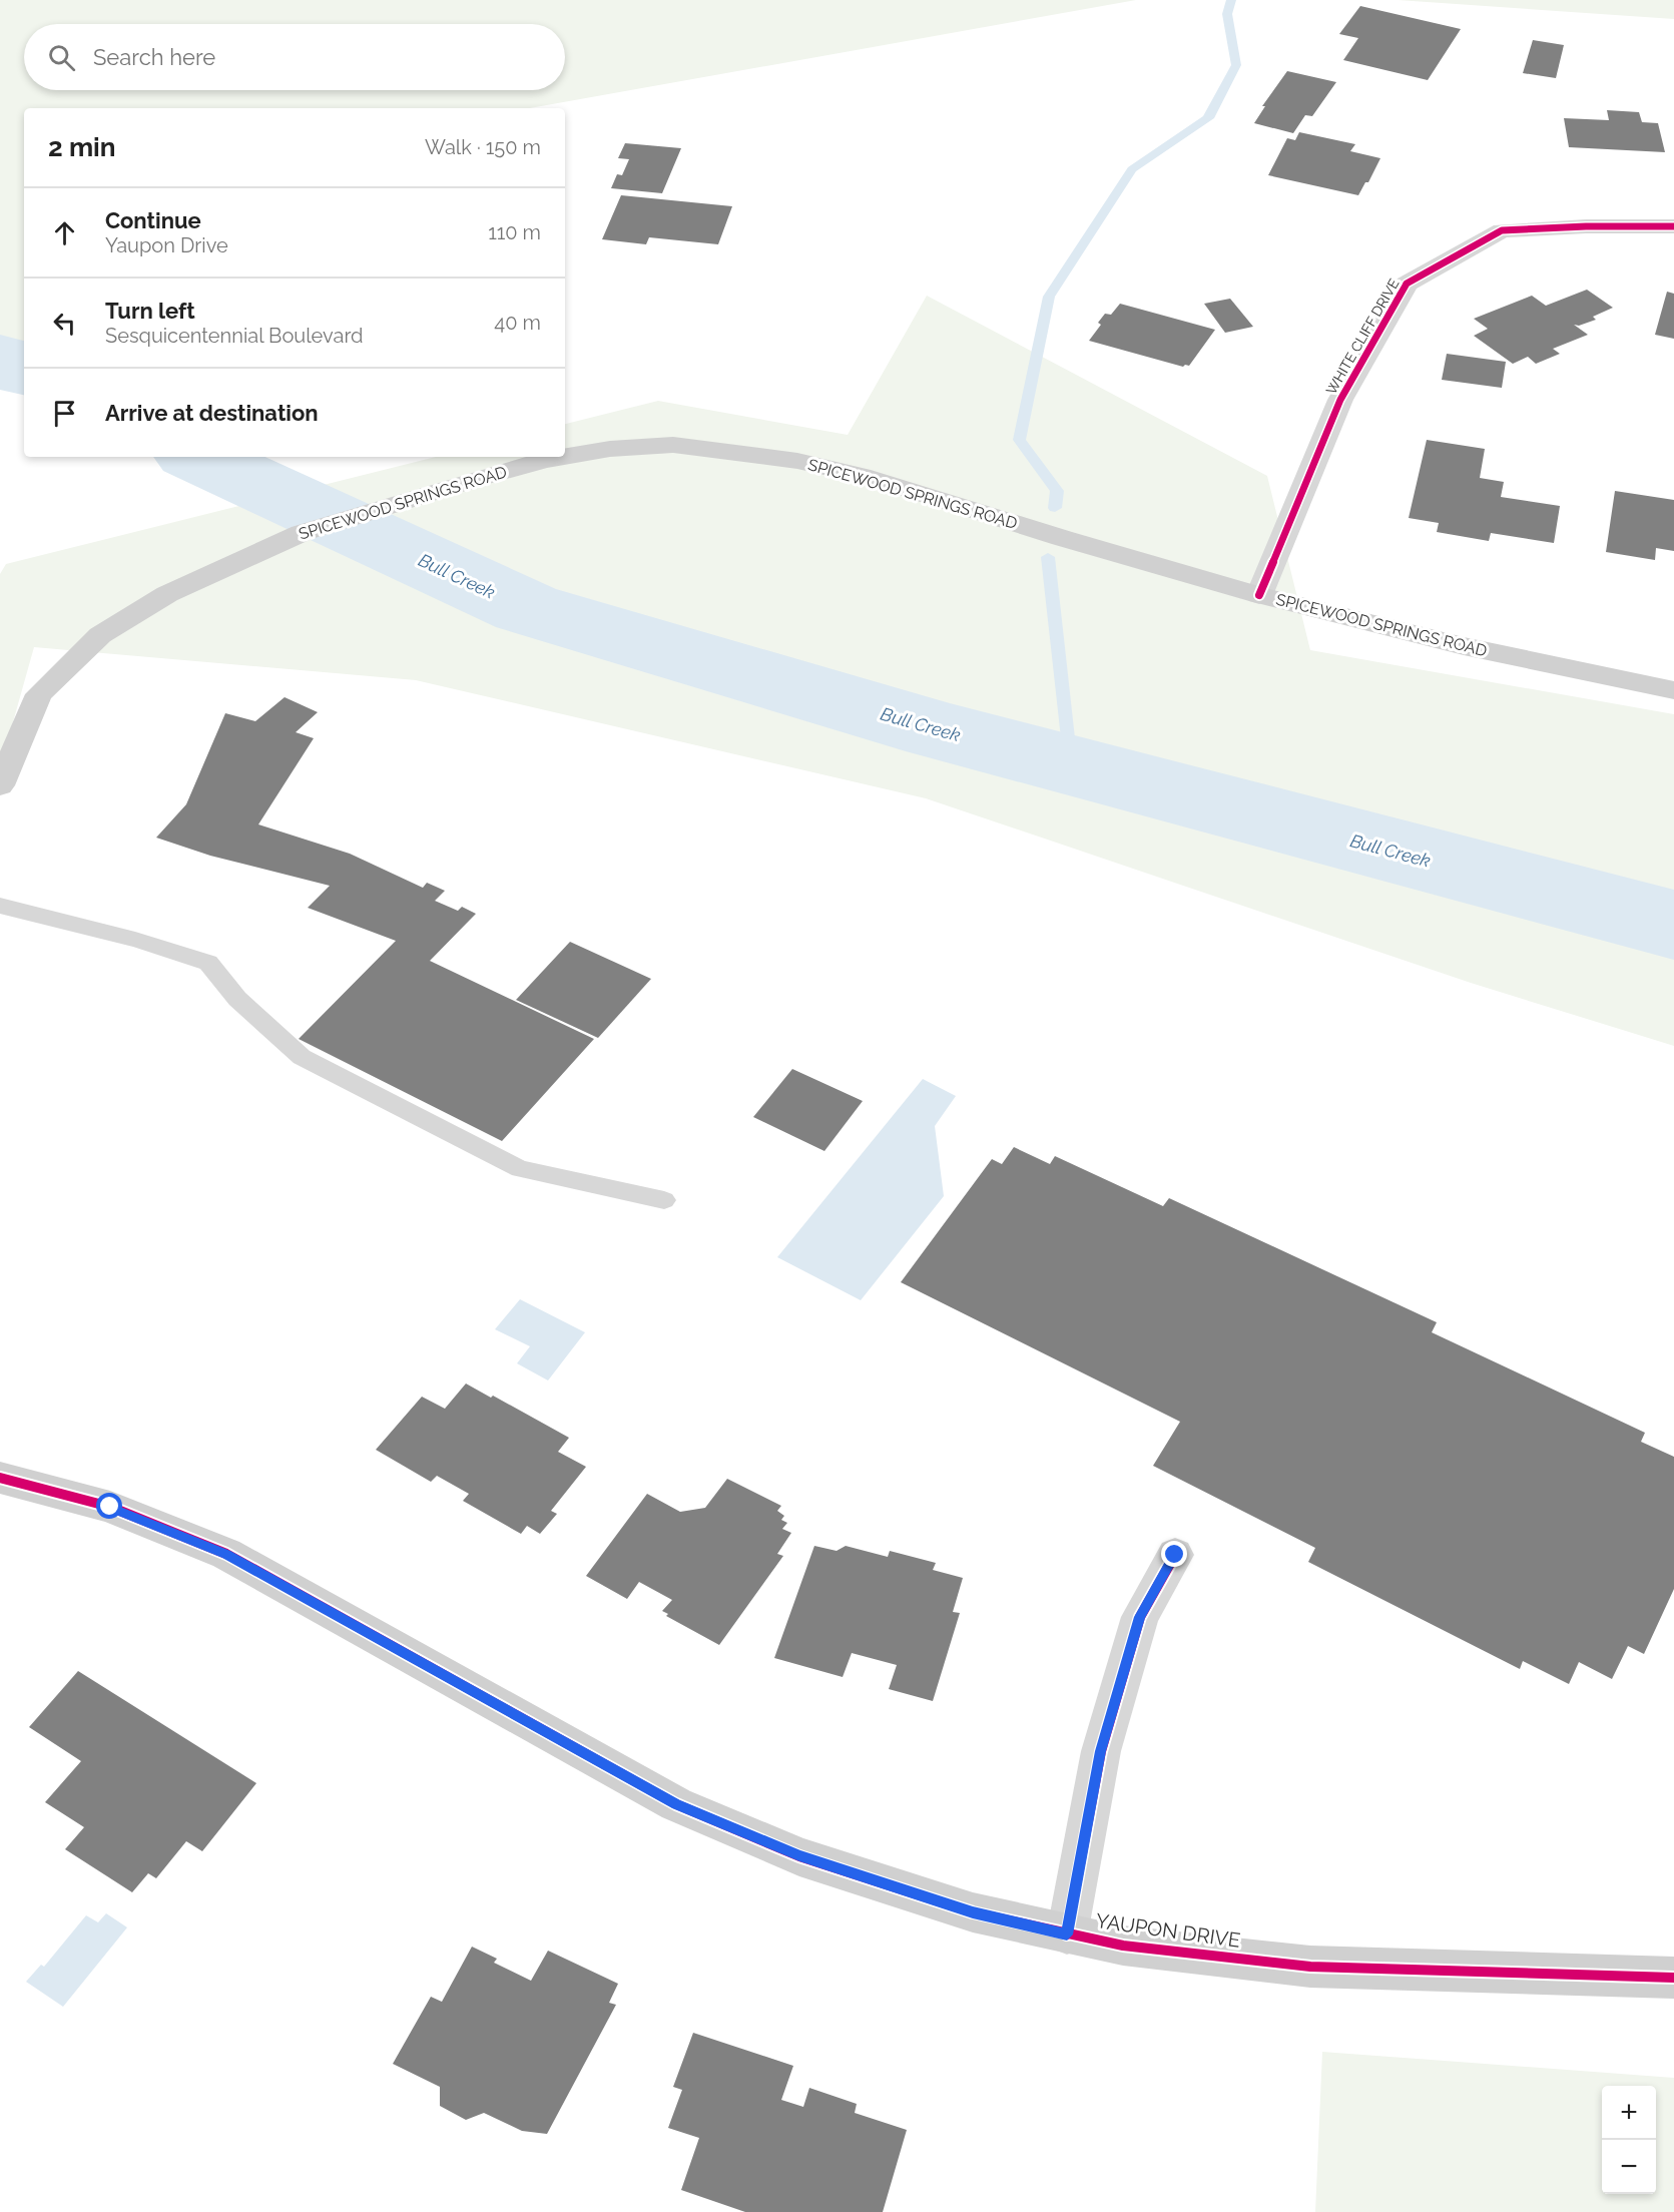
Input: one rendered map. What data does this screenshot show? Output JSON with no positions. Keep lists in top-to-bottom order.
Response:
{
  "streets": {
    "main road": ["SPICEWOOD SPRINGS ROAD", "YAUPON DRIVE"],
    "street": ["WHITE CLIFF DRIVE"]
  },
  "crossings": [
    ["WHITE CLIFF DRIVE", "SPICEWOOD SPRINGS ROAD"]
  ],
  "water": ["Bull Creek"],
  "page": {
    "search": "Search here",
    "heading": ["2 min", "Walk · 150 m"],
    "list": [
      ["Continue", "Yaupon Drive", "110 m"],
      ["Turn left", "Sesquicentennial Boulevard", "40 m"],
      "Arrive at destination"
    ],
    "map_buttons": ["+", "−"]
  }
}
